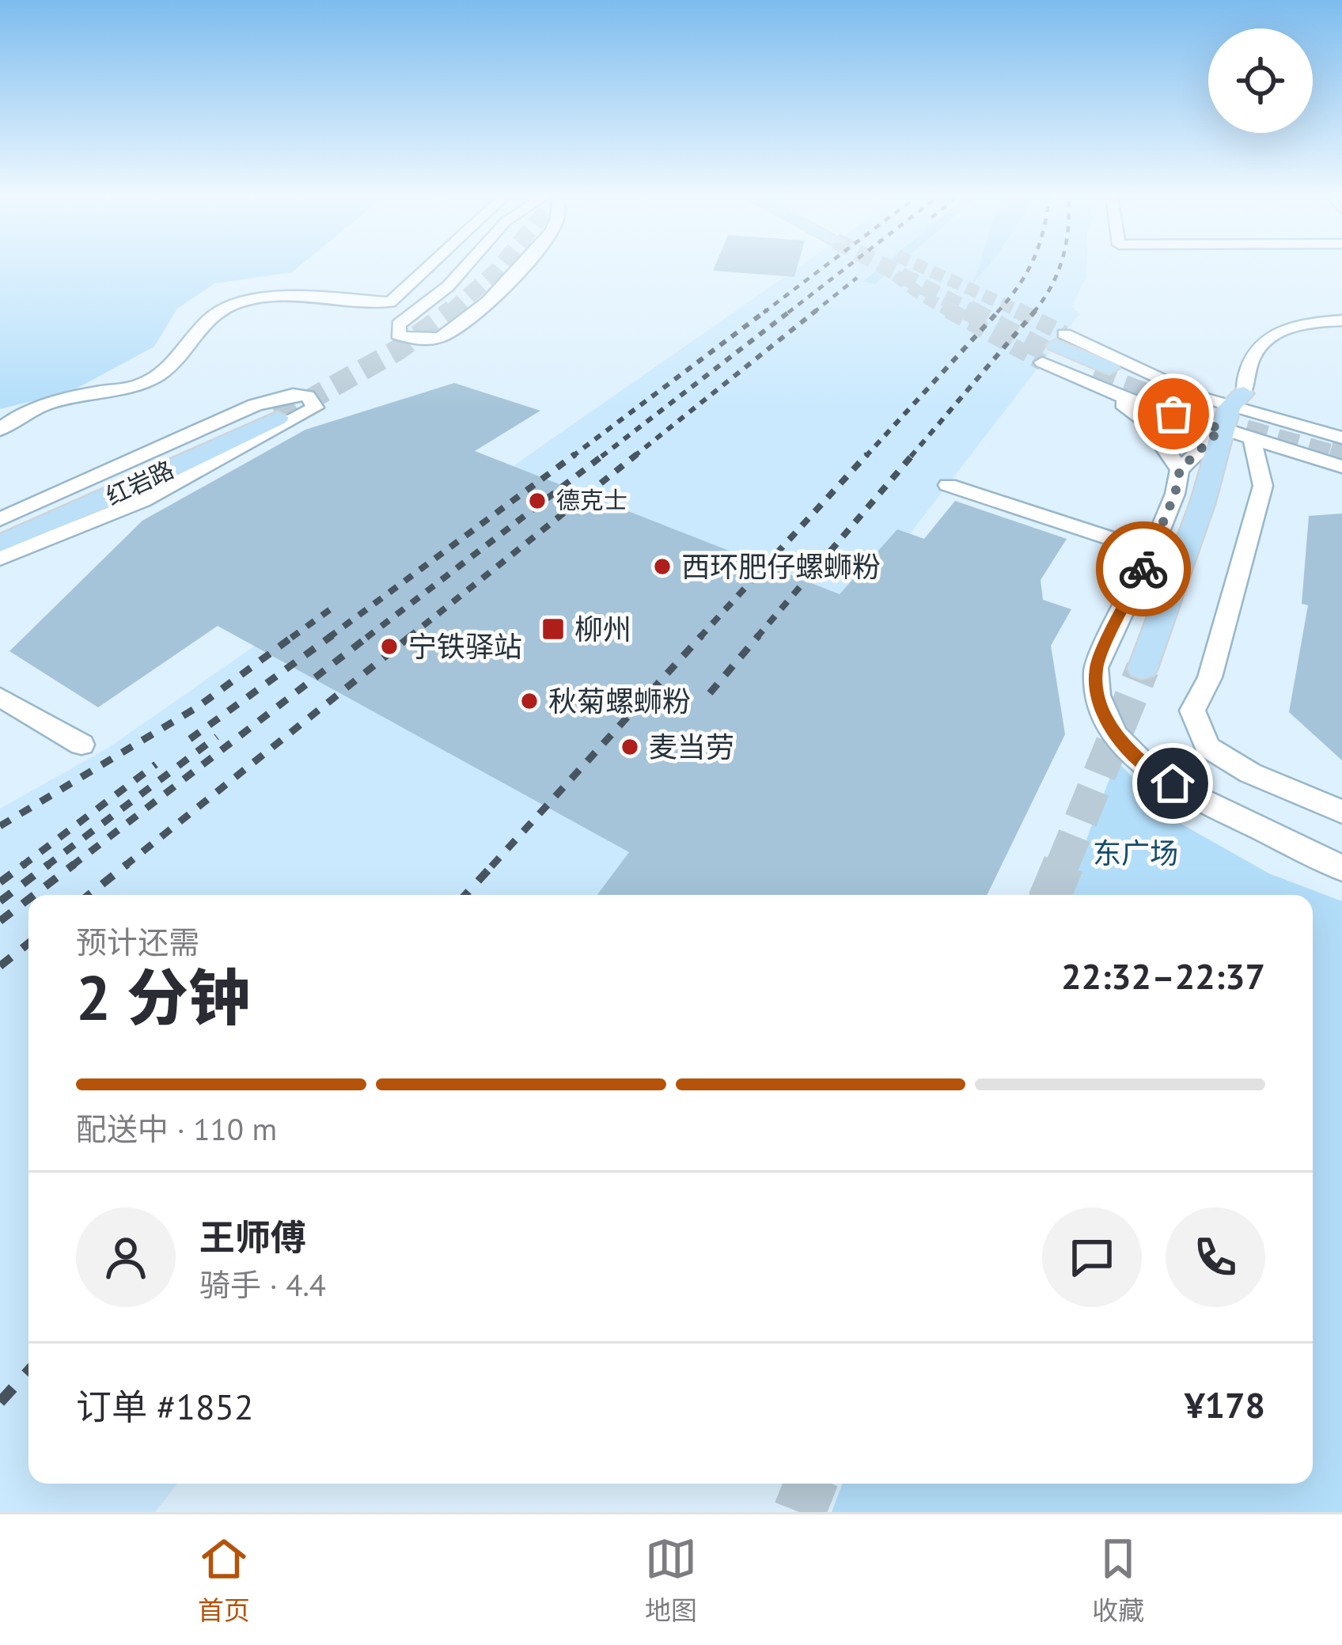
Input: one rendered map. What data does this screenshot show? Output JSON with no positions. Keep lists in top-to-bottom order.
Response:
{
  "streets": {
    "main road": ["红岩路"]
  },
  "parks": ["东广场"],
  "places": {
    "other": [
      "德克士",
      "西环肥仔螺蛳粉",
      "宁铁驿站",
      "秋菊螺蛳粉",
      "麦当劳"
    ],
    "transit": ["柳州"]
  },
  "page": {
    "heading": ["2 分钟", "预计还需", "22:32–22:37"],
    "panel": [
      "王师傅",
      "骑手 · 4.4",
      "订单 #1852",
      "¥178"
    ],
    "bar": "配送中 · 110 m",
    "tabs": ["首页", "地图", "收藏"]
  }
}
